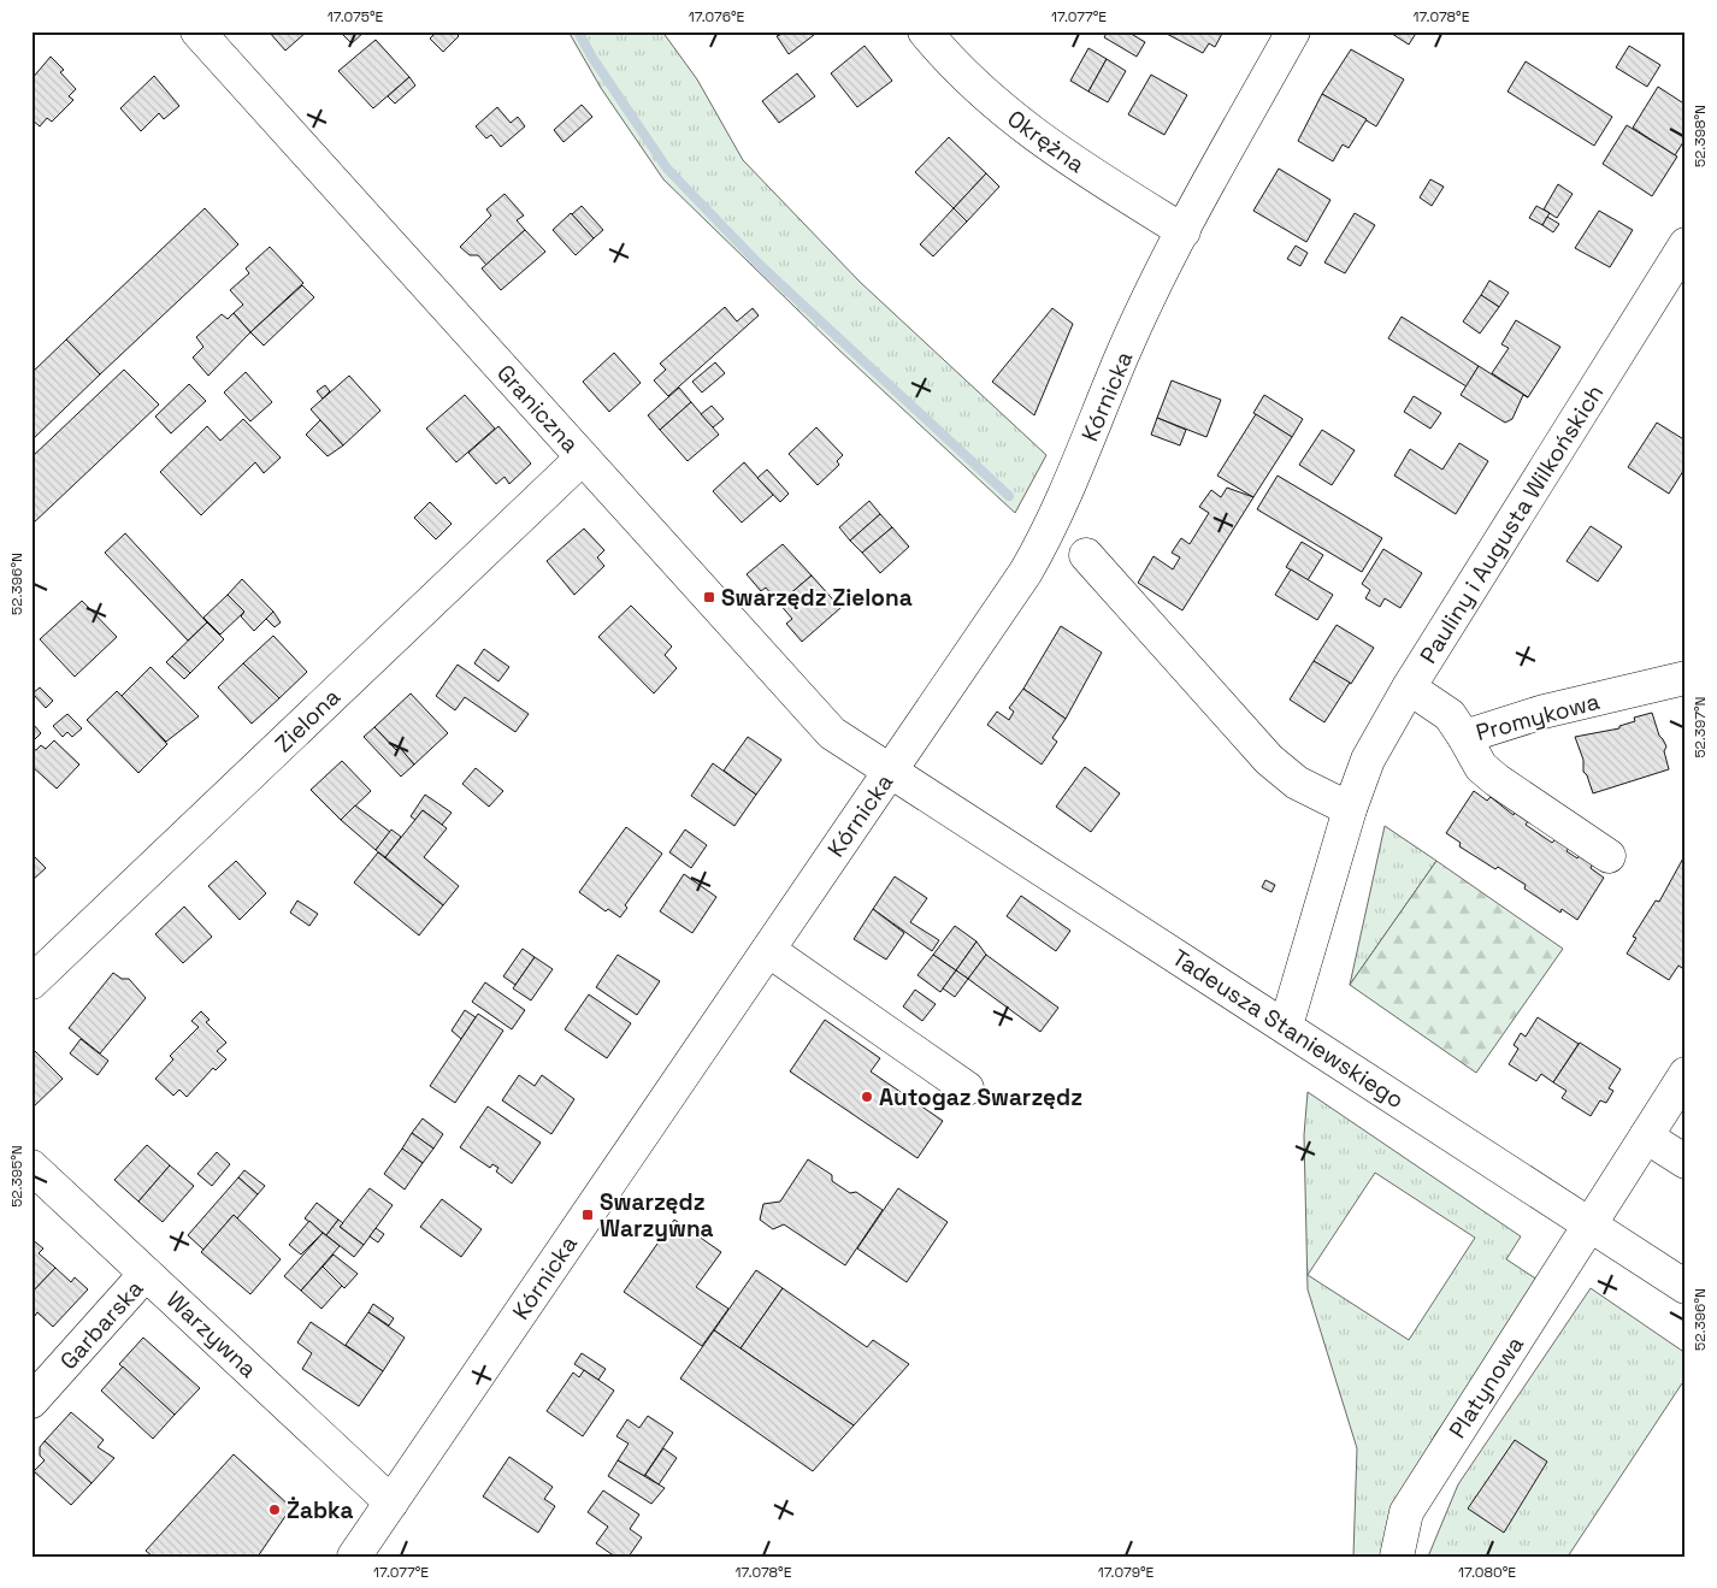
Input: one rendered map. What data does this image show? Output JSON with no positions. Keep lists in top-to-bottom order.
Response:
{
  "streets": {
    "street": [
      "Okrężna",
      "Kórnicka",
      "Graniczna",
      "Pauliny i Augusta Wilkońskich",
      "Promykowa",
      "Zielona",
      "Tadeusza Staniewskiego",
      "Garbarska",
      "Warzywna",
      "Platynowa"
    ]
  },
  "crossings": [
    ["Okrężna", "Kórnicka"],
    ["Kórnicka", "Graniczna"],
    ["Kórnicka", "Tadeusza Staniewskiego"],
    ["Kórnicka", "Warzywna"],
    ["Graniczna", "Zielona"],
    ["Graniczna", "Tadeusza Staniewskiego"],
    ["Pauliny i Augusta Wilkońskich", "Promykowa"],
    ["Pauliny i Augusta Wilkońskich", "Tadeusza Staniewskiego"],
    ["Tadeusza Staniewskiego", "Platynowa"],
    ["Garbarska", "Warzywna"]
  ],
  "places": {
    "transit": ["Swarzędz Zielona", "Swarzędz Warzywna"],
    "other": ["Autogaz Swarzędz", "Żabka"]
  },
  "coordinates": [
    "17.075°E",
    "17.076°E",
    "17.077°E",
    "17.078°E",
    "52.398°N",
    "52.396°N",
    "52.397°N",
    "52.395°N",
    "17.079°E",
    "17.080°E"
  ]
}
